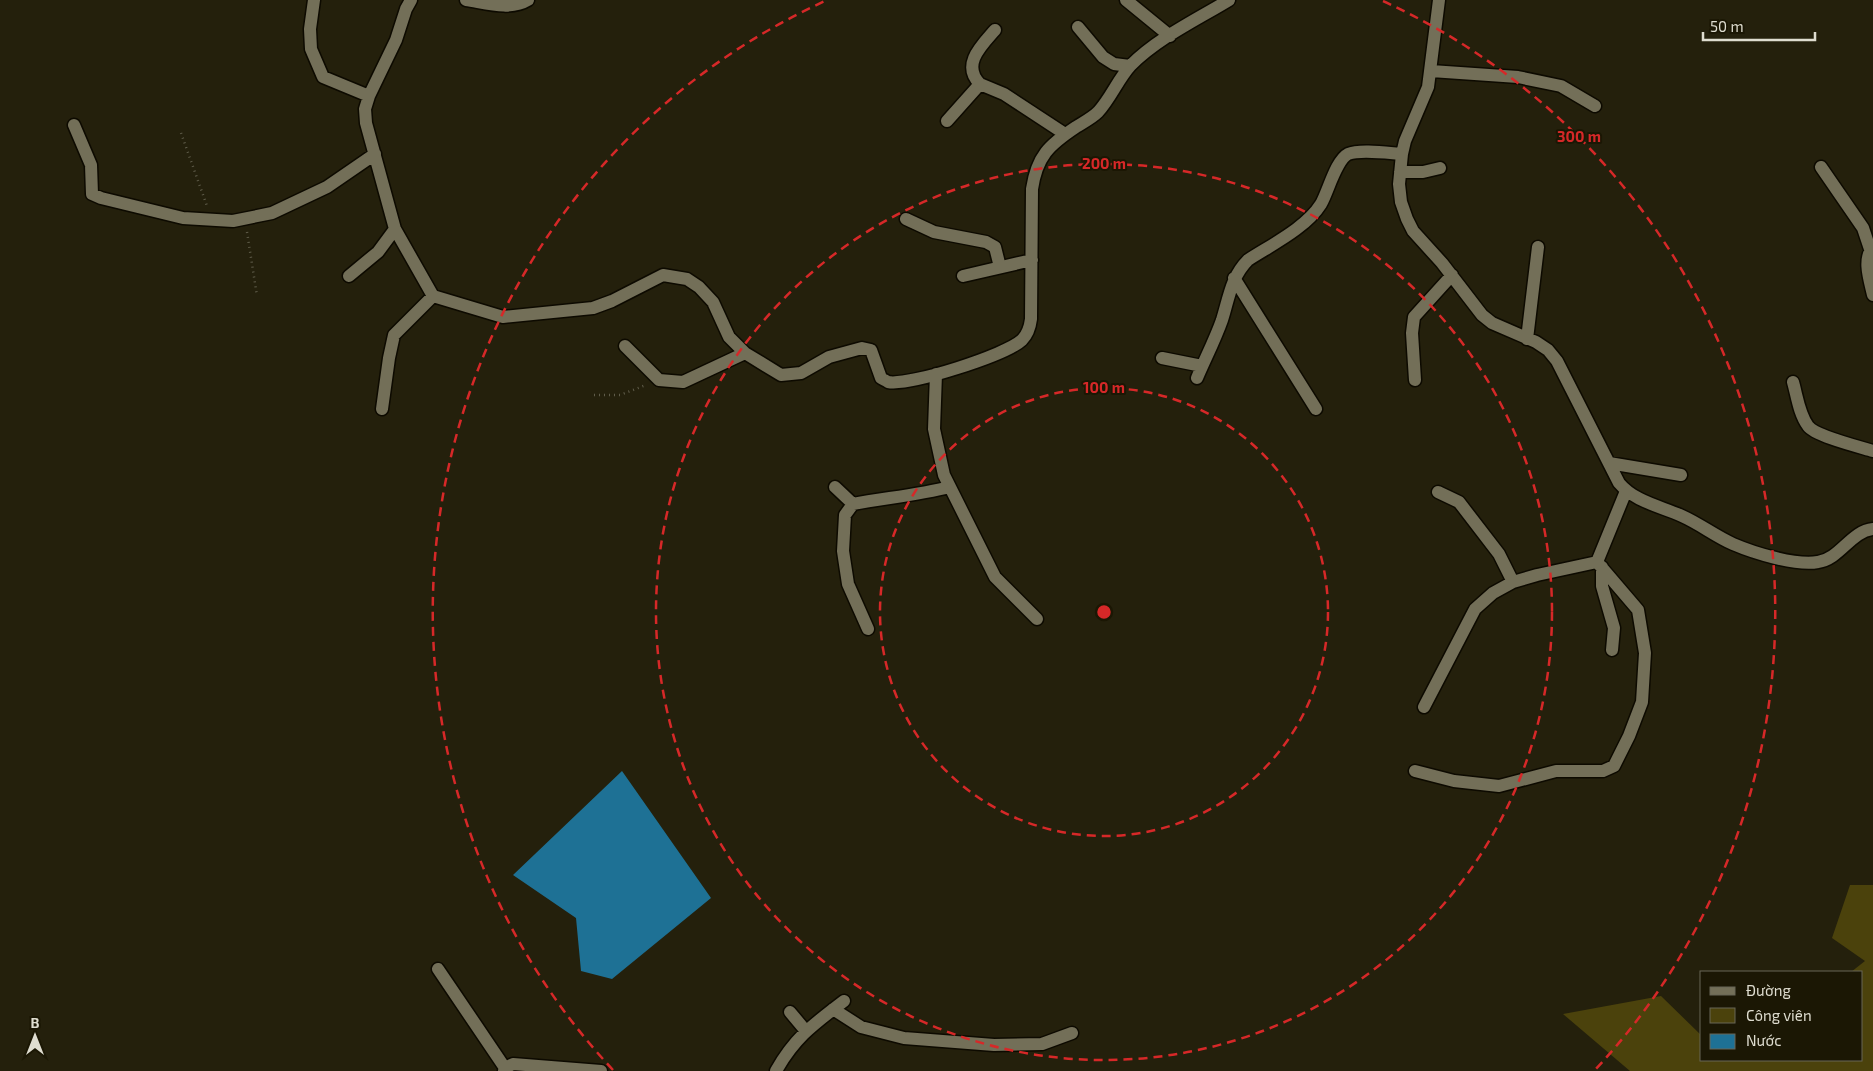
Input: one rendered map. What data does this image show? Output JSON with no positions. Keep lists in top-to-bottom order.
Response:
{
  "legend": ["Đường", "Công viên", "Nước"],
  "scale_bar": "50 m",
  "north": "top",
  "rings": ["300 m", "200 m", "100 m"]
}
